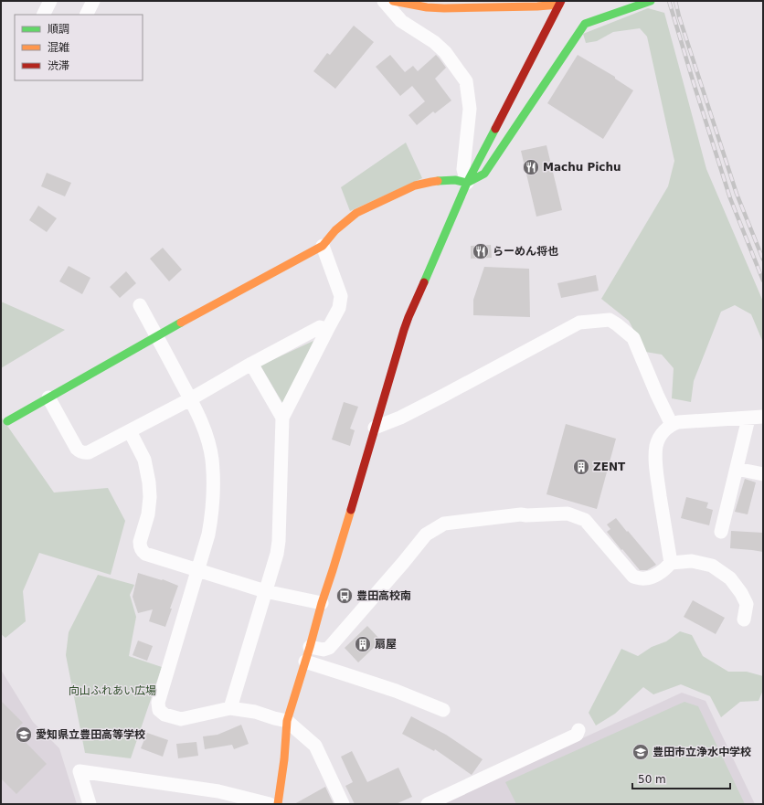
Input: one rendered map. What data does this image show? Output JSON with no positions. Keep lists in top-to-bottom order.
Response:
{
  "parks": ["向山ふれあい広場"],
  "places": {
    "restaurant": ["Machu Pichu", "らーめん将也"],
    "building": ["ZENT", "扇屋"],
    "bus stop": ["豊田高校南"],
    "school or university": ["愛知県立豊田高等学校", "豊田市立浄水中学校"]
  },
  "legend": ["順調", "混雑", "渋滞"],
  "scale_bar": "50 m"
}
